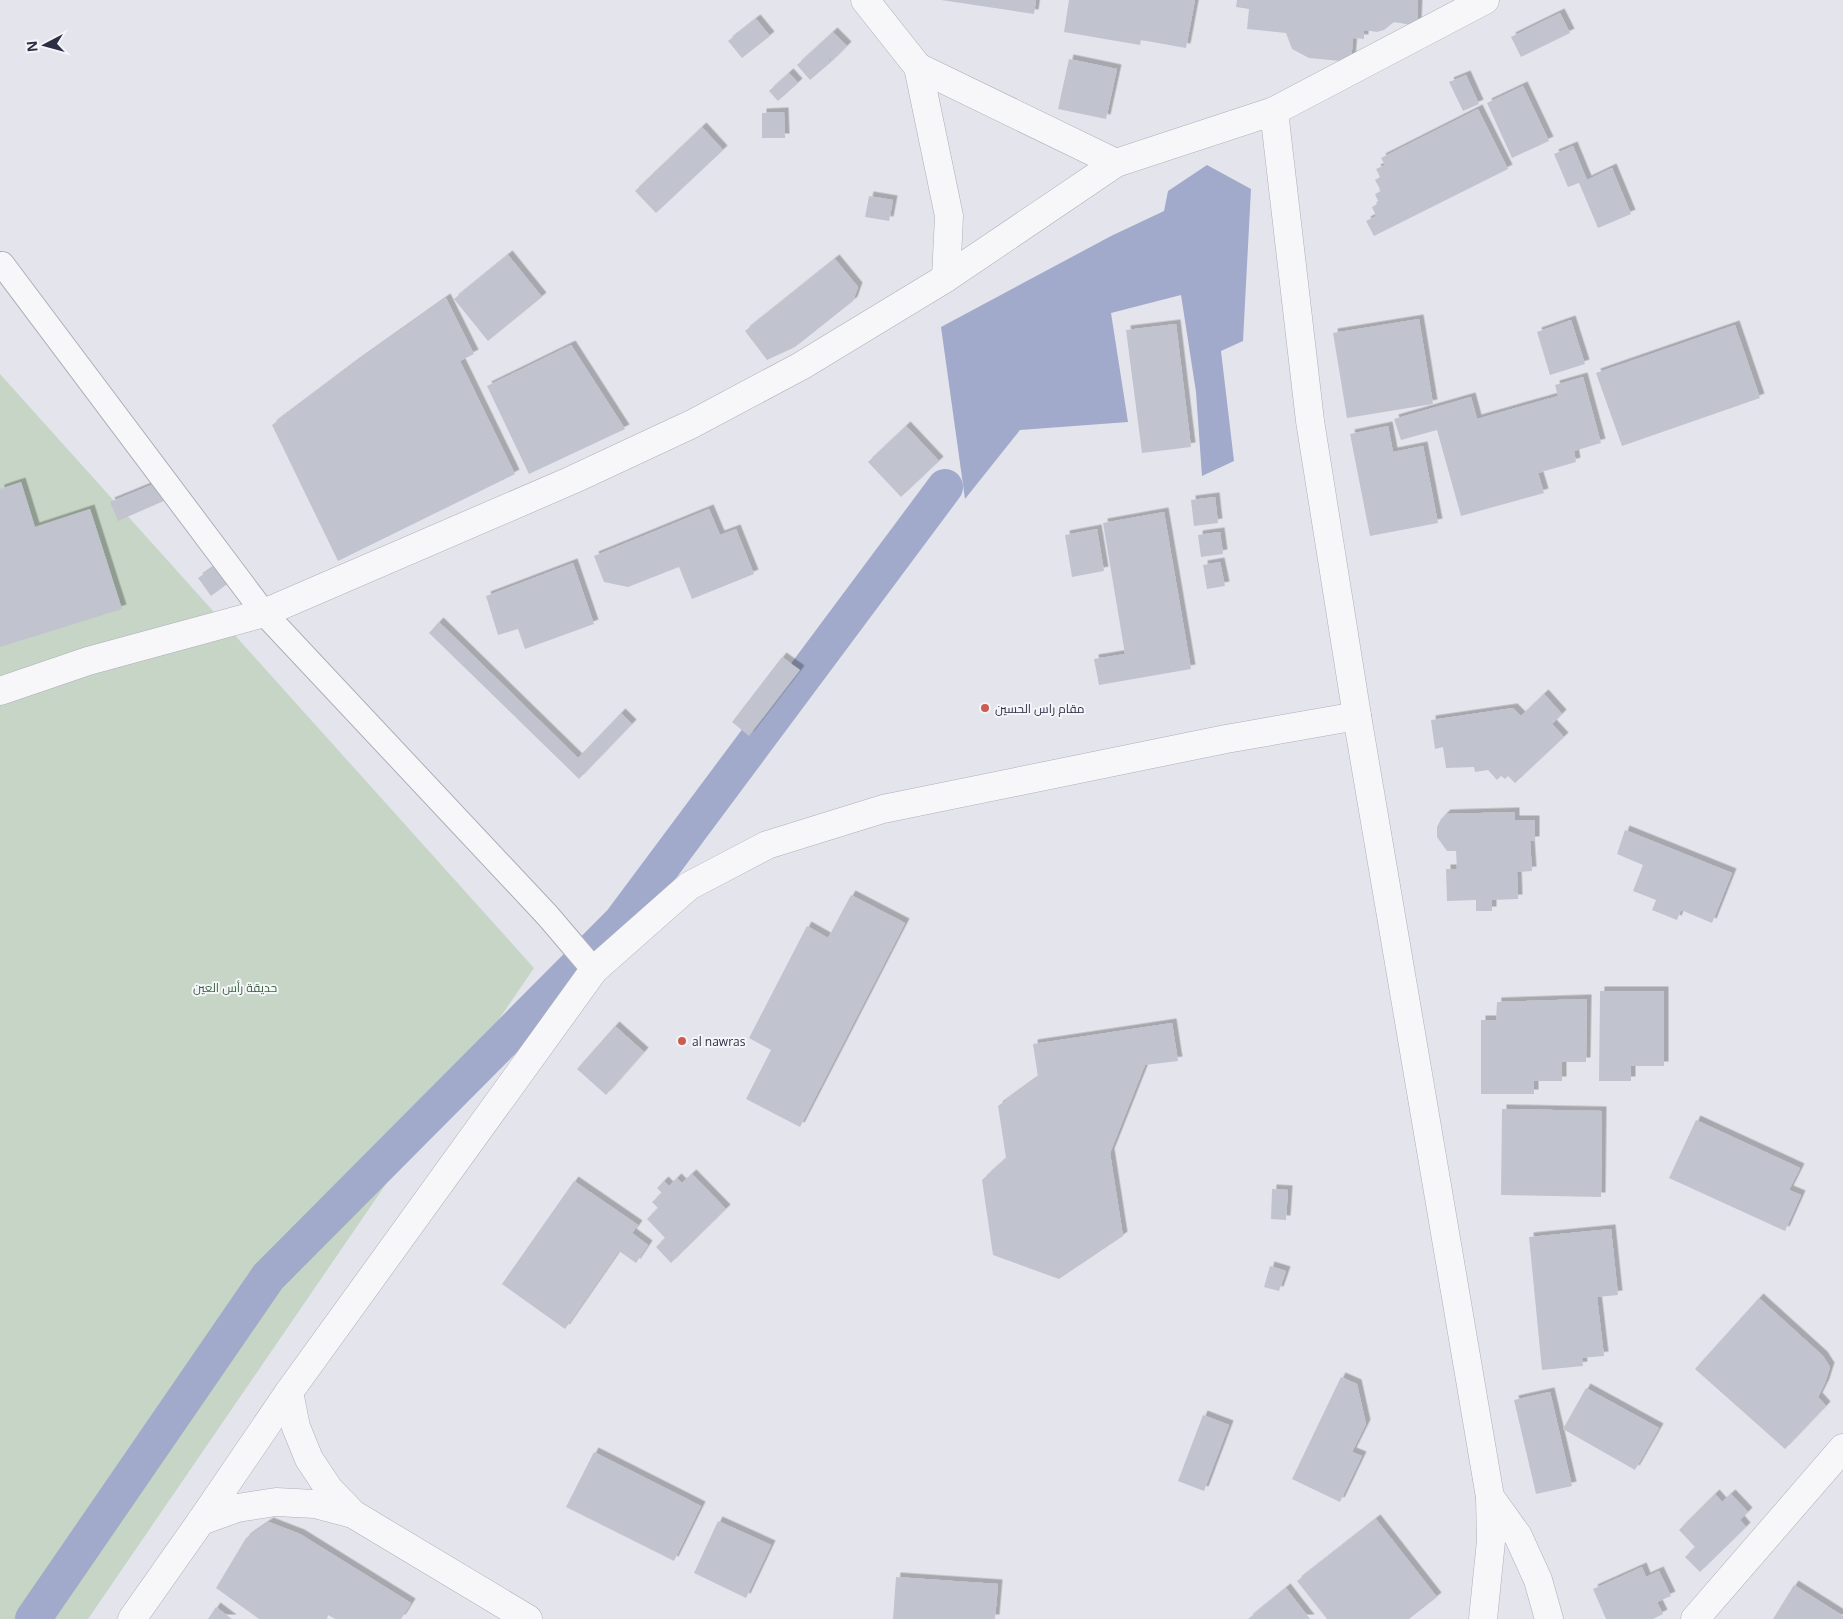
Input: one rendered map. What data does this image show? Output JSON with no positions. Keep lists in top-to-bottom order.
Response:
{
  "parks": ["حديقة رأس العين"],
  "places": ["مقام راس الحسين", "al nawras"],
  "north": "left"
}
